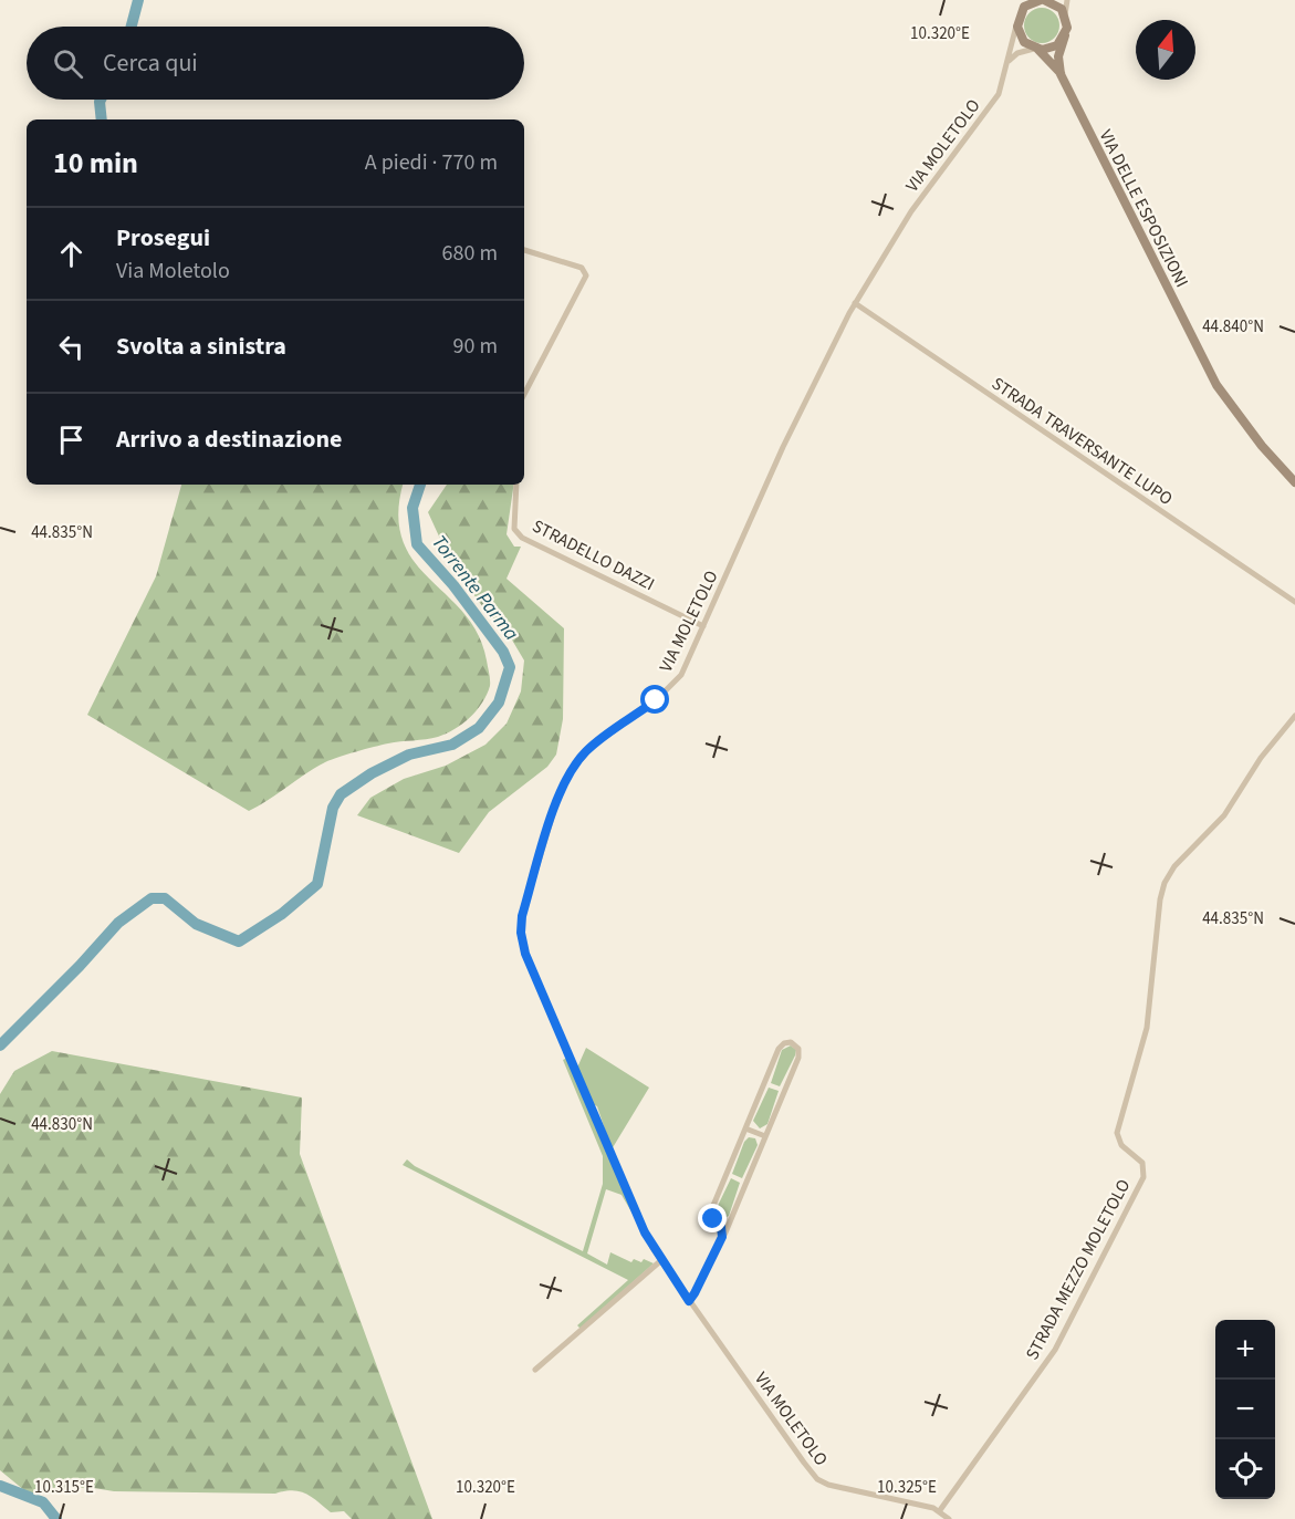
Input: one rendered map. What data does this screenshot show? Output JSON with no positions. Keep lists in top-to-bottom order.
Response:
{
  "streets": {
    "street": [
      "VIA MOLETOLO",
      "VIA DELLE ESPOSIZIONI",
      "STRADA TRAVERSANTE LUPO",
      "STRADELLO DAZZI",
      "STRADA MEZZO MOLETOLO"
    ]
  },
  "crossings": [
    ["VIA MOLETOLO", "VIA DELLE ESPOSIZIONI"],
    ["VIA MOLETOLO", "STRADA TRAVERSANTE LUPO"],
    ["VIA MOLETOLO", "STRADELLO DAZZI"],
    ["VIA MOLETOLO", "STRADA MEZZO MOLETOLO"]
  ],
  "water": ["Torrente Parma"],
  "north": "top",
  "page": {
    "search": "Cerca qui",
    "heading": ["10 min", "A piedi · 770 m"],
    "list": [
      ["Prosegui", "Via Moletolo", "680 m"],
      ["Svolta a sinistra", "90 m"],
      "Arrivo a destinazione"
    ],
    "map_buttons": ["+", "−"]
  },
  "coordinates": [
    "10.320°E",
    "44.840°N",
    "44.835°N",
    "44.830°N",
    "10.315°E",
    "10.325°E"
  ]
}
